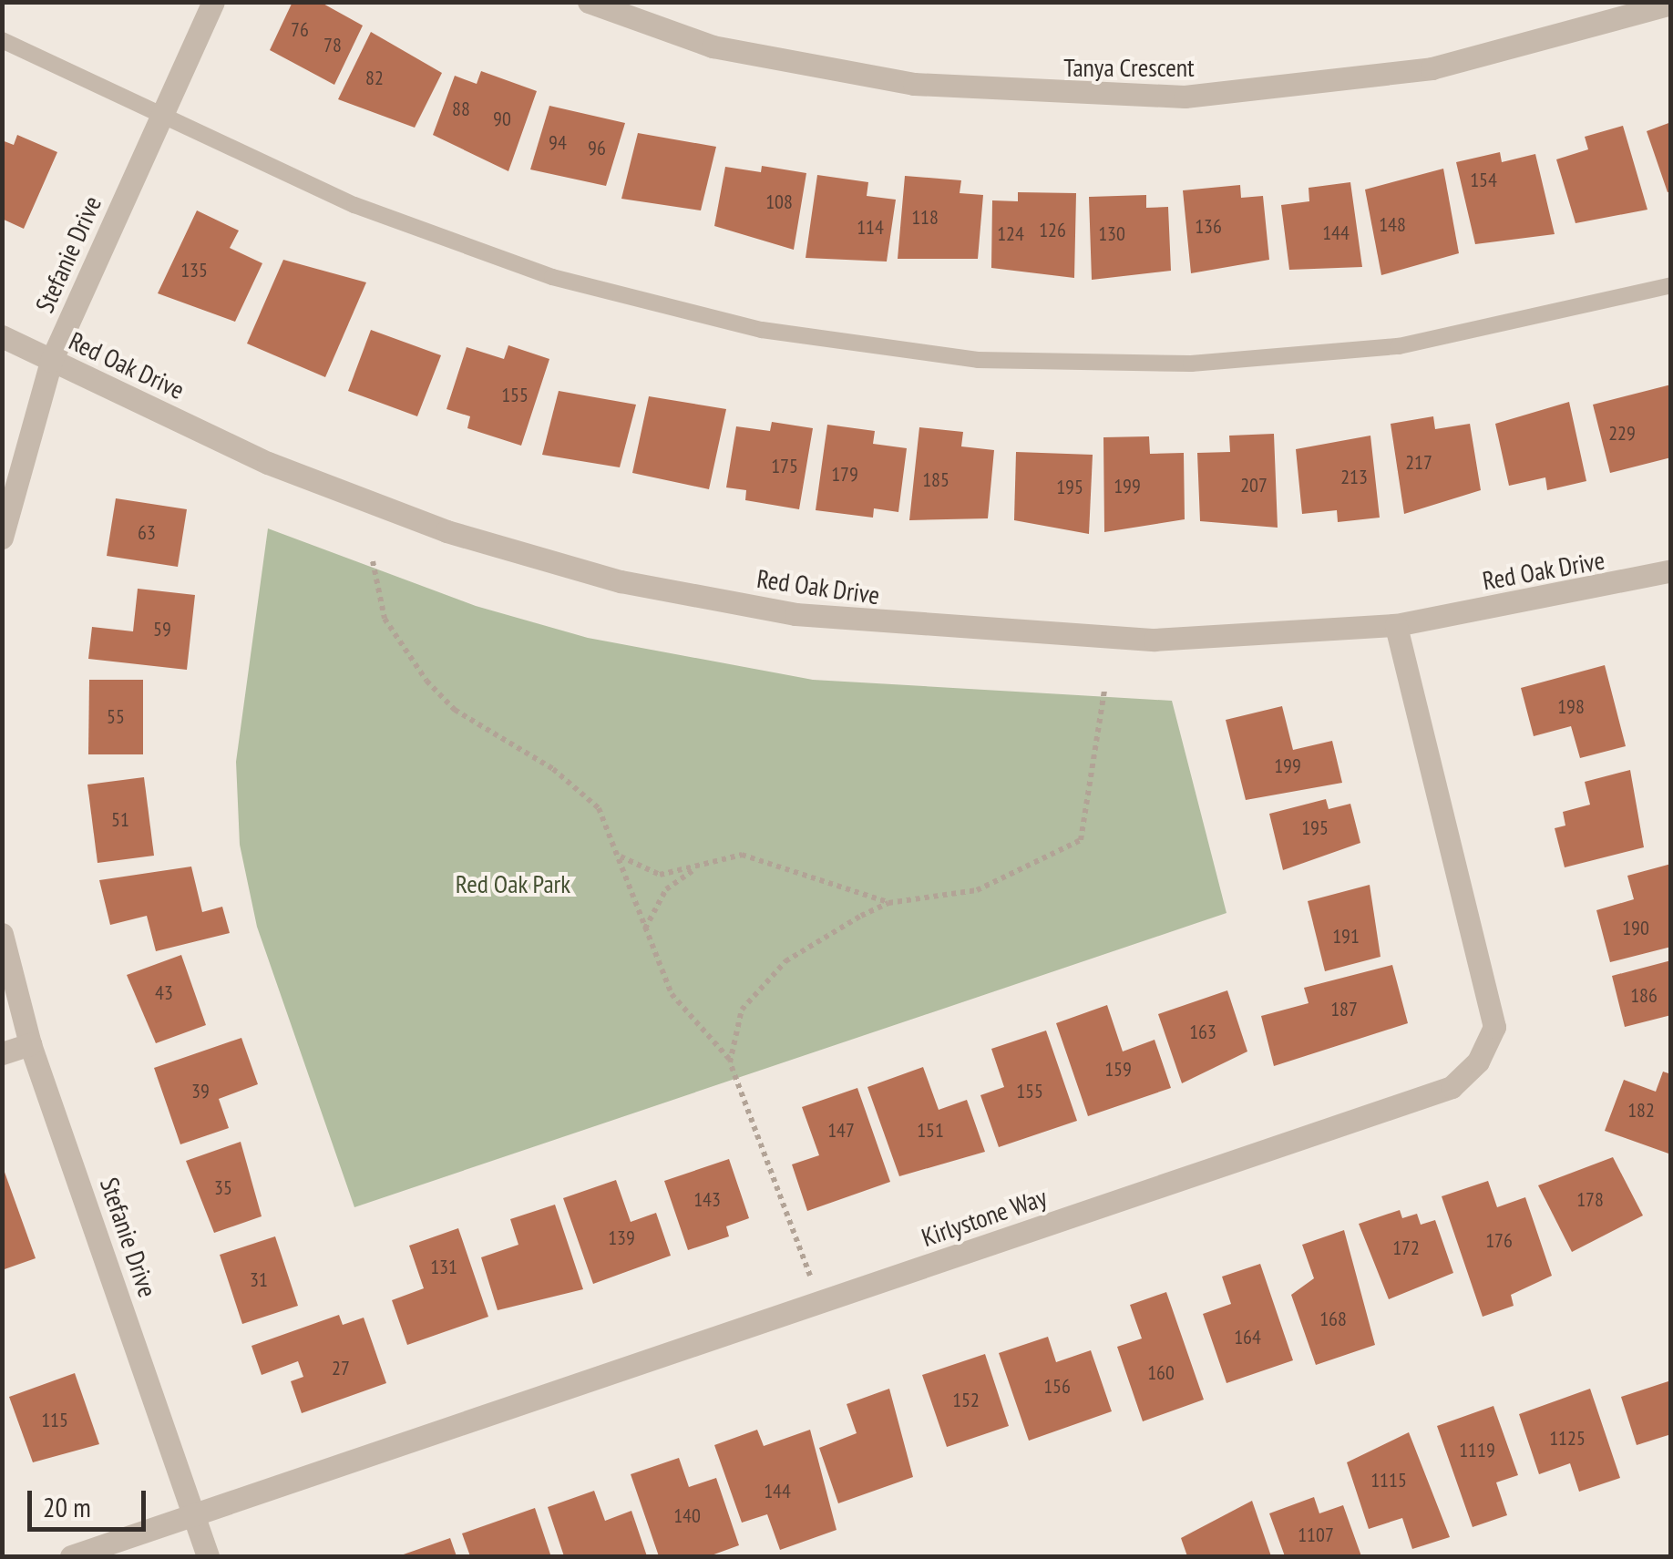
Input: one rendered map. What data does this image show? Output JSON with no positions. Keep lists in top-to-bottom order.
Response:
{
  "streets": {
    "street": [
      "Tanya Crescent",
      "Stefanie Drive",
      "Red Oak Drive",
      "Kirlystone Way"
    ]
  },
  "crossings": [
    ["Stefanie Drive", "Red Oak Drive"],
    ["Stefanie Drive", "Kirlystone Way"],
    ["Red Oak Drive", "Kirlystone Way"]
  ],
  "parks": ["Red Oak Park"],
  "house_numbers": [
    "76",
    "78",
    "82",
    "88",
    "90",
    "94",
    "96",
    "154",
    "108",
    "118",
    "148",
    "136",
    "114",
    "126",
    "144",
    "124",
    "130",
    "135",
    "155",
    "229",
    "217",
    "175",
    "179",
    "213",
    "185",
    "207",
    "199",
    "195",
    "63",
    "59",
    "198",
    "55",
    "199",
    "51",
    "195",
    "190",
    "191",
    "43",
    "186",
    "187",
    "163",
    "159",
    "39",
    "155",
    "182",
    "147",
    "151",
    "35",
    "143",
    "178",
    "139",
    "176",
    "172",
    "131",
    "31",
    "168",
    "164",
    "27",
    "160",
    "156",
    "152",
    "115",
    "1125",
    "1119",
    "1115",
    "144",
    "140",
    "1107"
  ],
  "scale_bar": "20 m"
}
